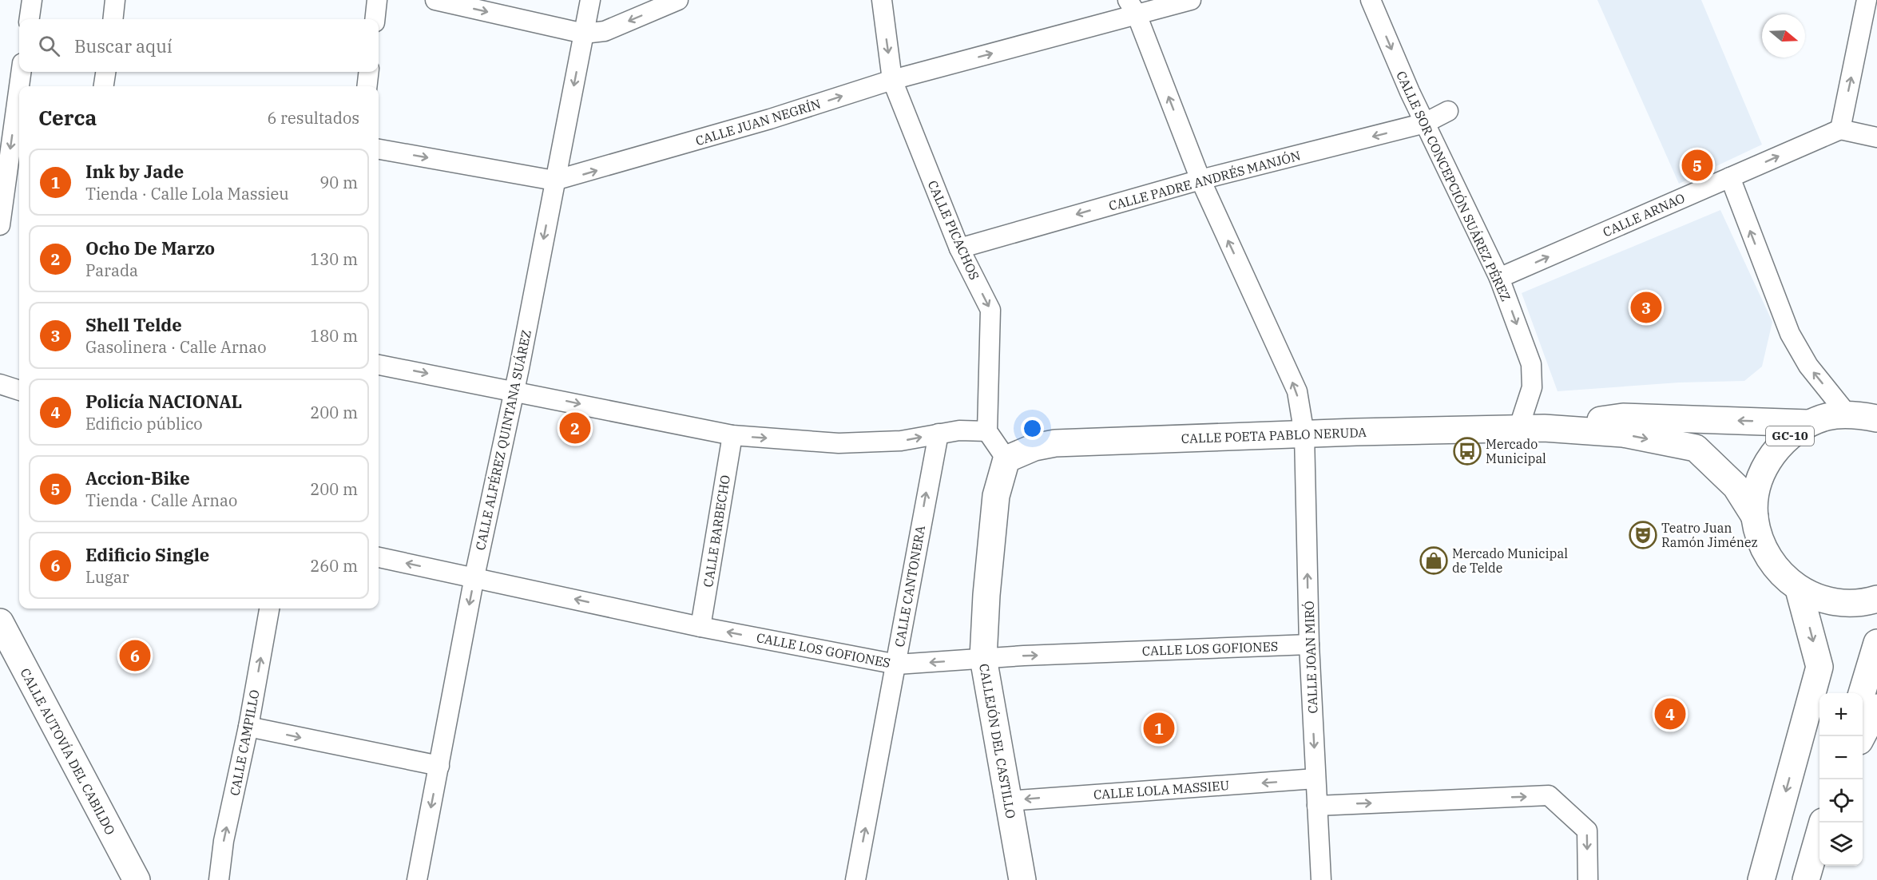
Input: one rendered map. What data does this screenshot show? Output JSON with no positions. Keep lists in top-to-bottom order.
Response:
{
  "streets": {
    "street": [
      "CALLE JUAN NEGRÍN",
      "CALLE PADRE ANDRÉS MANJÓN",
      "CALLE SOR CONCEPCIÓN SUÁREZ PÉREZ",
      "CALLE ARNAO",
      "CALLE PICACHOS",
      "CALLE POETA PABLO NERUDA",
      "GC-10",
      "CALLE ALFÉREZ QUINTANA SUÁREZ",
      "CALLE BARBECHO",
      "CALLE CANTONERA",
      "CALLE LOS GOFIONES",
      "CALLE JOAN MIRÓ",
      "CALLEJÓN DEL CASTILLO",
      "CALLE CAMPILLO",
      "CALLE AUTOVÍA DEL CABILDO",
      "CALLE LOLA MASSIEU"
    ]
  },
  "crossings": [
    ["CALLE JUAN NEGRÍN", "CALLE PICACHOS"],
    ["CALLE JUAN NEGRÍN", "CALLE ALFÉREZ QUINTANA SUÁREZ"],
    ["CALLE JUAN NEGRÍN", "CALLE JOAN MIRÓ"],
    ["CALLE PADRE ANDRÉS MANJÓN", "CALLE SOR CONCEPCIÓN SUÁREZ PÉREZ"],
    ["CALLE PADRE ANDRÉS MANJÓN", "CALLE PICACHOS"],
    ["CALLE PADRE ANDRÉS MANJÓN", "CALLE JOAN MIRÓ"],
    ["CALLE SOR CONCEPCIÓN SUÁREZ PÉREZ", "CALLE ARNAO"],
    ["CALLE SOR CONCEPCIÓN SUÁREZ PÉREZ", "CALLE POETA PABLO NERUDA"],
    ["CALLE POETA PABLO NERUDA", "GC-10"],
    ["CALLE POETA PABLO NERUDA", "CALLE JOAN MIRÓ"],
    ["CALLE POETA PABLO NERUDA", "CALLEJÓN DEL CASTILLO"],
    ["CALLE ALFÉREZ QUINTANA SUÁREZ", "CALLE LOS GOFIONES"],
    ["CALLE BARBECHO", "CALLE LOS GOFIONES"],
    ["CALLE CANTONERA", "CALLE LOS GOFIONES"],
    ["CALLE LOS GOFIONES", "CALLE JOAN MIRÓ"],
    ["CALLE LOS GOFIONES", "CALLEJÓN DEL CASTILLO"],
    ["CALLE JOAN MIRÓ", "CALLE LOLA MASSIEU"],
    ["CALLEJÓN DEL CASTILLO", "CALLE LOLA MASSIEU"]
  ],
  "one_way": [
    "CALLE PADRE ANDRÉS MANJÓN",
    "CALLE SOR CONCEPCIÓN SUÁREZ PÉREZ",
    "CALLE ARNAO",
    "CALLE PICACHOS",
    "CALLE ALFÉREZ QUINTANA SUÁREZ",
    "CALLE CANTONERA",
    "CALLE CAMPILLO",
    "CALLE LOLA MASSIEU"
  ],
  "places": {
    "bus stop": ["Mercado Municipal"],
    "theatre": ["Teatro Juan Ramón Jiménez"],
    "shop": ["Mercado Municipal de Telde"]
  },
  "north": "right",
  "page": {
    "search": "Buscar aquí",
    "heading": ["Cerca", "6 resultados"],
    "pins": [
      "5",
      "3",
      "2",
      "6",
      "4",
      "1"
    ],
    "list": [
      {
        "mark": "1",
        "name": "Ink by Jade",
        "note": "Tienda · Calle Lola Massieu",
        "value": "90 m"
      },
      {
        "mark": "2",
        "name": "Ocho De Marzo",
        "note": "Parada",
        "value": "130 m"
      },
      {
        "mark": "3",
        "name": "Shell Telde",
        "note": "Gasolinera · Calle Arnao",
        "value": "180 m"
      },
      {
        "mark": "4",
        "name": "Policía NACIONAL",
        "note": "Edificio público",
        "value": "200 m"
      },
      {
        "mark": "5",
        "name": "Accion-Bike",
        "note": "Tienda · Calle Arnao",
        "value": "200 m"
      },
      {
        "mark": "6",
        "name": "Edificio Single",
        "note": "Lugar",
        "value": "260 m"
      }
    ],
    "map_buttons": ["+", "−"]
  }
}
